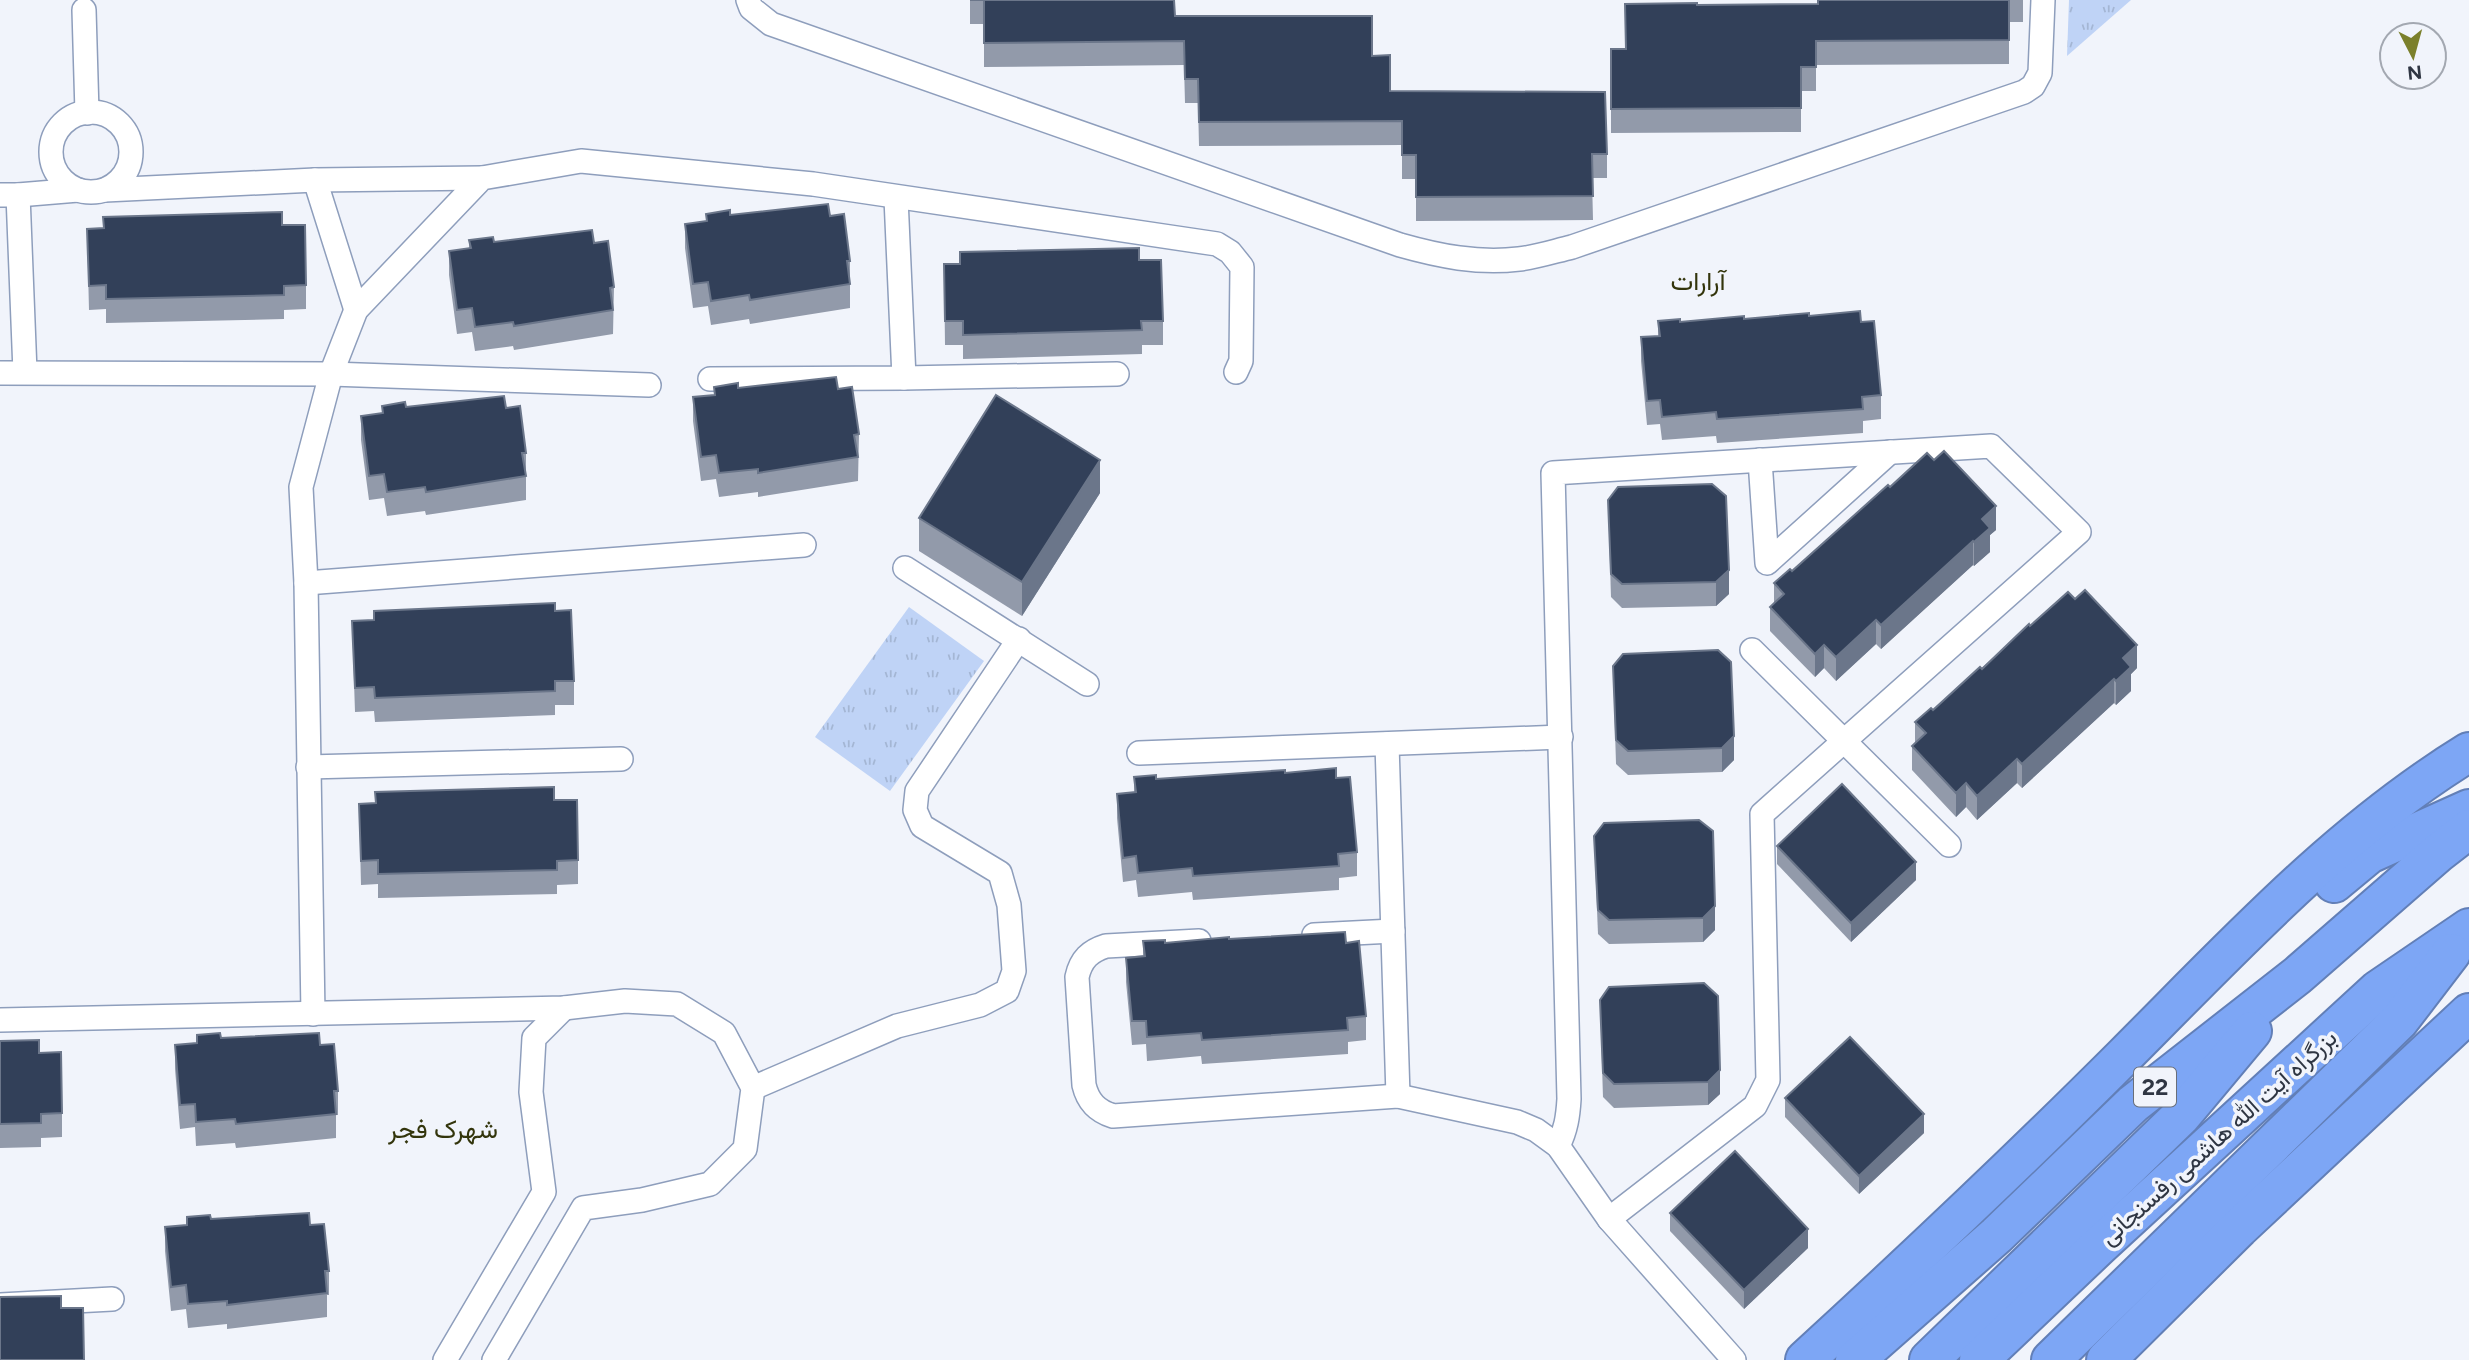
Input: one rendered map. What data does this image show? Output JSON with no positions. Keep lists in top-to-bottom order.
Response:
{
  "streets": {
    "highway": ["22", "بزرگراه آیت الله هاشمی رفسنجانی"]
  },
  "districts": ["آرارات", "شهرک فجر"],
  "north": "bottom"
}
